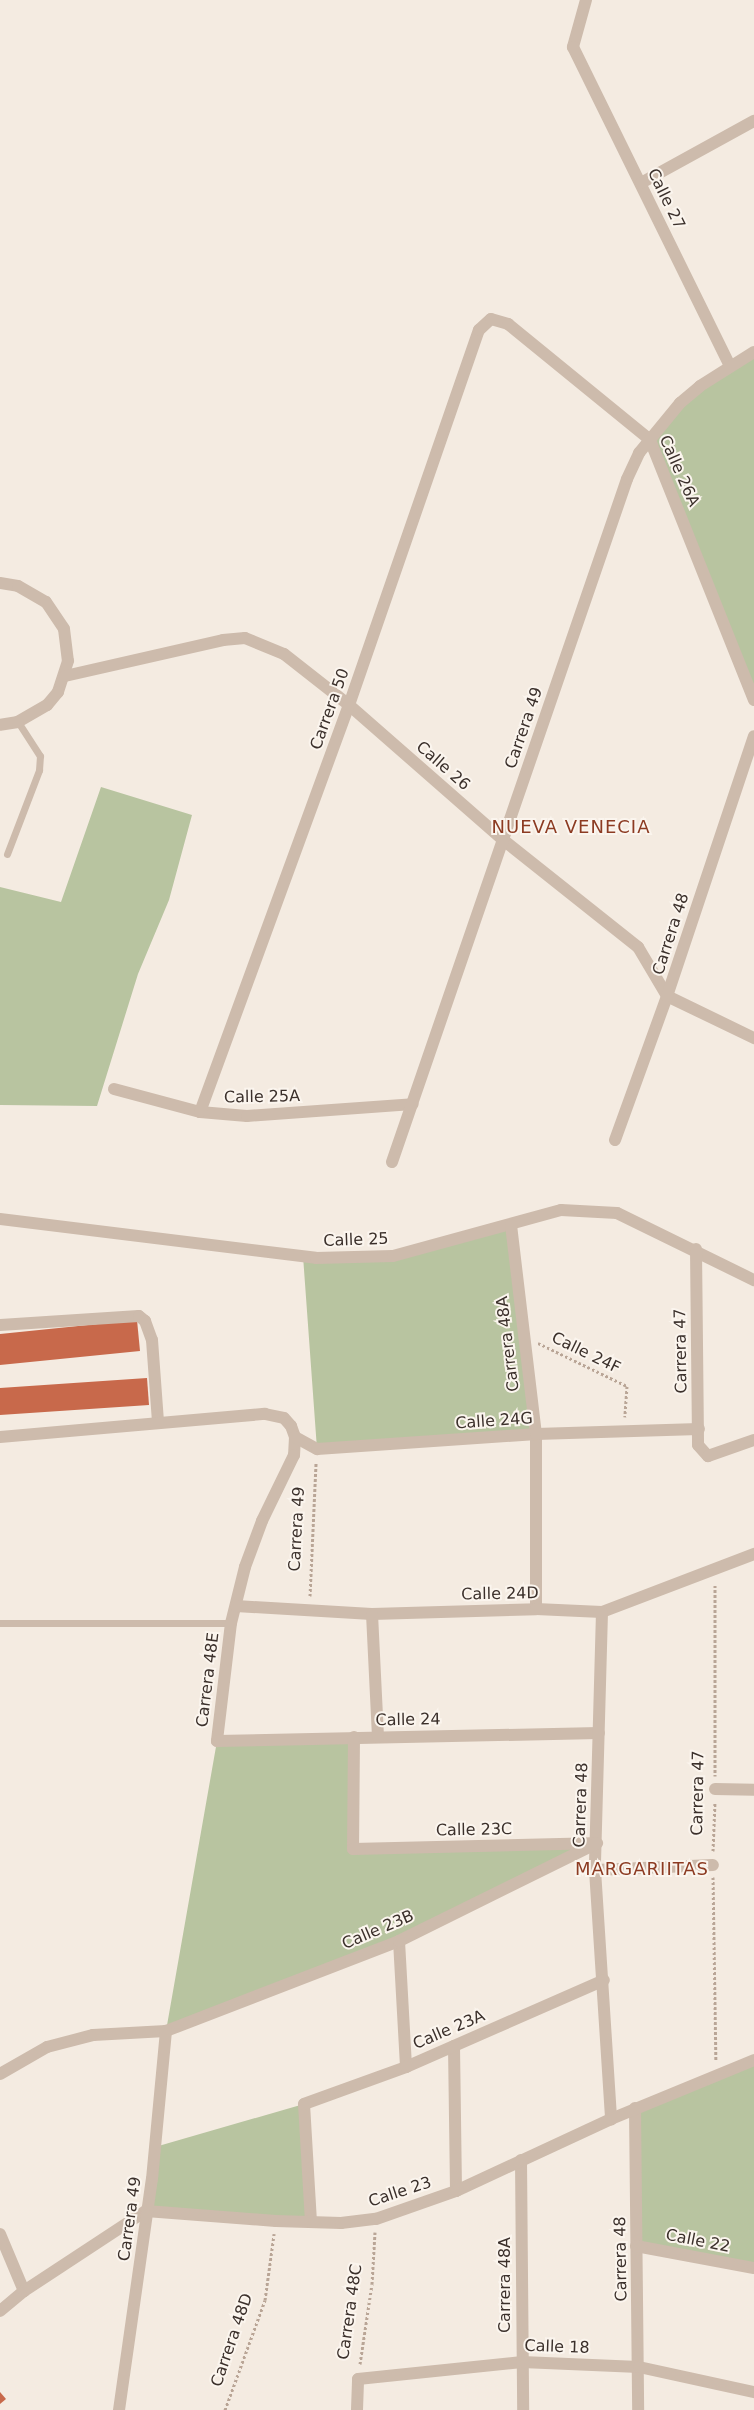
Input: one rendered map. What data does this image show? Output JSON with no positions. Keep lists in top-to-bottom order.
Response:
{
  "streets": {
    "street": [
      "Calle 27",
      "Calle 26A",
      "Carrera 50",
      "Carrera 49",
      "Calle 26",
      "Carrera 48",
      "Calle 25A",
      "Calle 25",
      "Carrera 48A",
      "Carrera 47",
      "Calle 24G",
      "Calle 24D",
      "Carrera 48E",
      "Calle 24",
      "Calle 23C",
      "Calle 23B",
      "Calle 23A",
      "Calle 23",
      "Calle 22",
      "Carrera 48C",
      "Calle 18"
    ],
    "path": ["Calle 24F", "Carrera 48D"]
  },
  "crossings": [
    ["Calle 27", "Carrera 49"],
    ["Calle 26A", "Carrera 50"],
    ["Calle 26A", "Carrera 49"],
    ["Carrera 50", "Calle 26"],
    ["Carrera 50", "Calle 25A"],
    ["Carrera 49", "Calle 26"],
    ["Carrera 49", "Calle 25A"],
    ["Carrera 49", "Calle 24G"],
    ["Carrera 49", "Calle 24D"],
    ["Carrera 49", "Calle 23B"],
    ["Carrera 49", "Calle 23"],
    ["Calle 26", "Carrera 48"],
    ["Carrera 48", "Calle 24D"],
    ["Carrera 48", "Calle 24"],
    ["Carrera 48", "Calle 23C"],
    ["Carrera 48", "Calle 23B"],
    ["Carrera 48", "Calle 23A"],
    ["Carrera 48", "Calle 23"],
    ["Carrera 48", "Calle 22"],
    ["Carrera 48", "Calle 18"],
    ["Calle 25", "Carrera 48A"],
    ["Calle 25", "Carrera 47"],
    ["Carrera 48A", "Calle 24F"],
    ["Carrera 48A", "Calle 24G"],
    ["Carrera 48A", "Calle 24D"],
    ["Carrera 48A", "Calle 23"],
    ["Carrera 48A", "Calle 18"],
    ["Carrera 47", "Calle 24G"],
    ["Carrera 47", "Calle 24D"],
    ["Carrera 47", "Calle 23"],
    ["Calle 24F", "Calle 24G"],
    ["Calle 24D", "Carrera 48E"],
    ["Carrera 48E", "Calle 24"],
    ["Calle 24", "Calle 23C"],
    ["Calle 23C", "Calle 23B"],
    ["Calle 23A", "Calle 23"],
    ["Calle 23", "Carrera 48C"],
    ["Calle 23", "Carrera 48D"],
    ["Carrera 48C", "Calle 18"]
  ],
  "districts": ["NUEVA VENECIA", "MARGARIITAS"]
}
